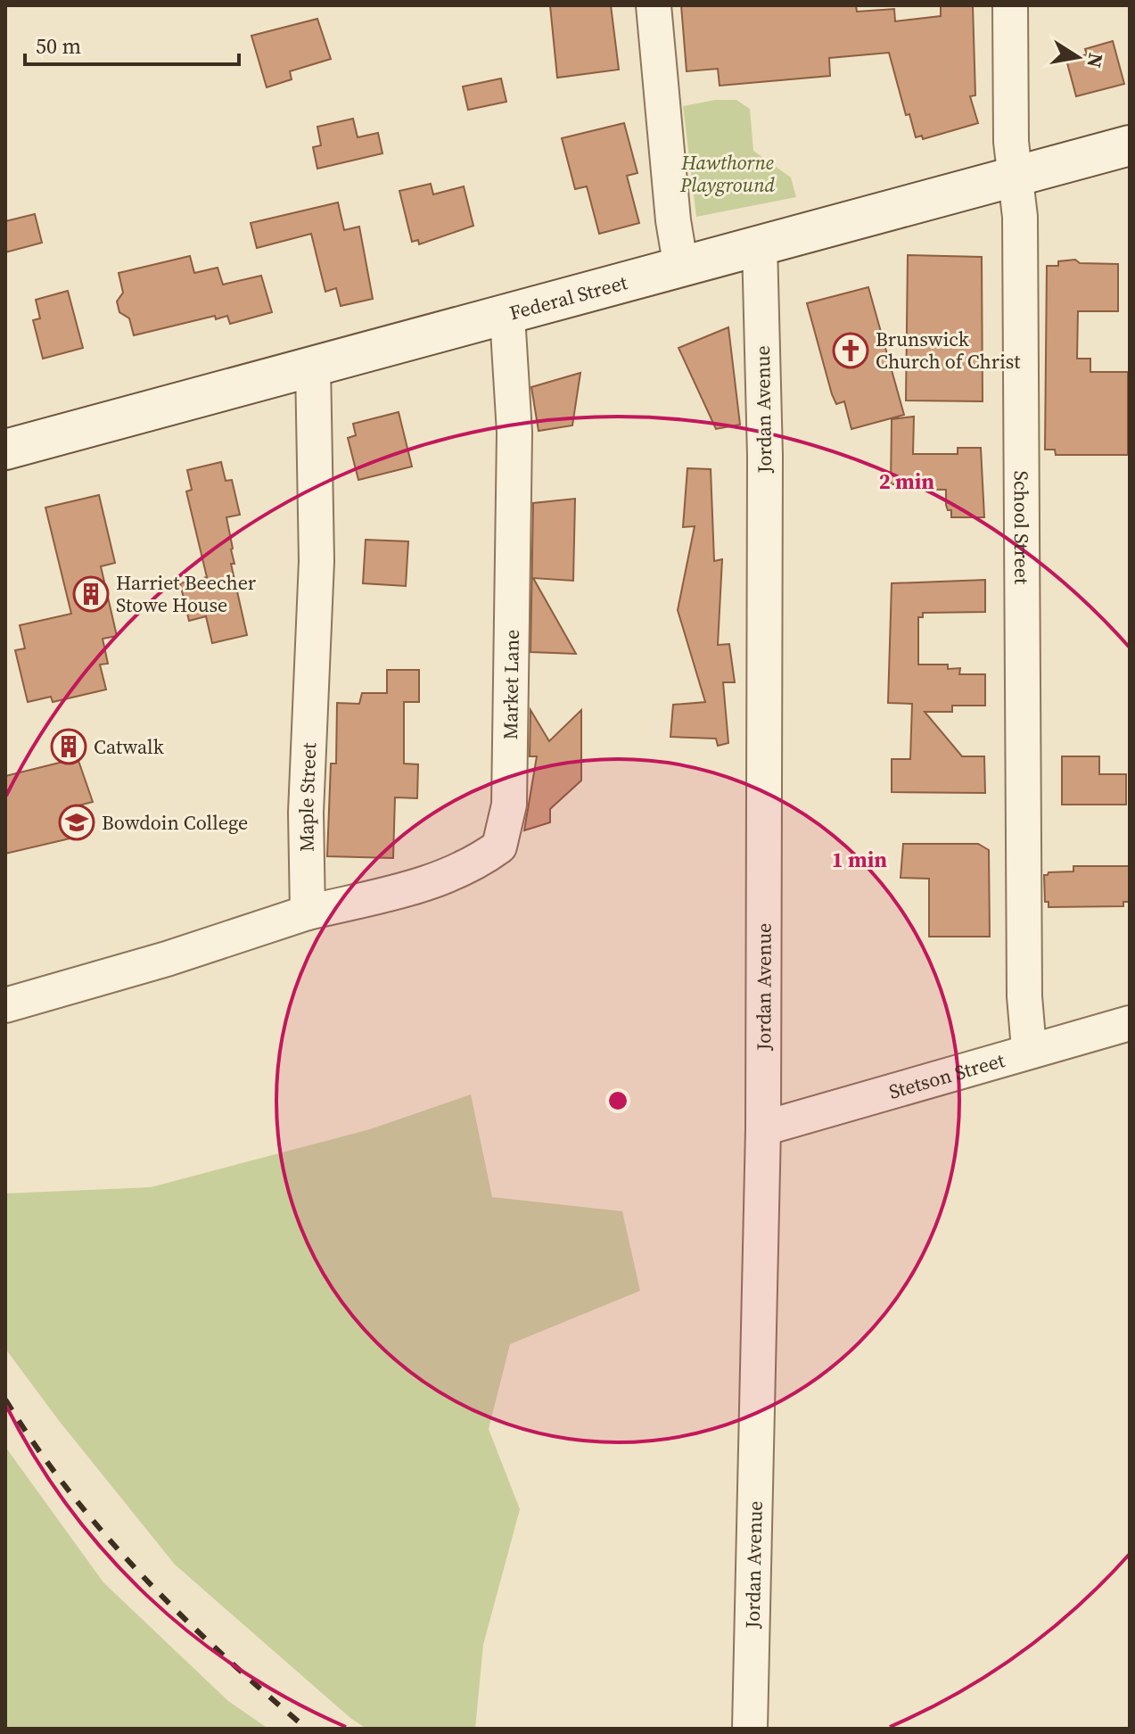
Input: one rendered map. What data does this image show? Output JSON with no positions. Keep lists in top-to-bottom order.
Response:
{
  "streets": {
    "street": [
      "Federal Street",
      "Jordan Avenue",
      "School Street",
      "Market Lane",
      "Maple Street",
      "Stetson Street"
    ]
  },
  "crossings": [
    ["Federal Street", "Jordan Avenue"],
    ["Federal Street", "School Street"],
    ["Federal Street", "Market Lane"],
    ["Federal Street", "Maple Street"],
    ["Jordan Avenue", "Stetson Street"],
    ["School Street", "Stetson Street"],
    ["Market Lane", "Maple Street"]
  ],
  "parks": ["Hawthorne Playground"],
  "places": {
    "church": ["Brunswick Church of Christ"],
    "building": ["Harriet Beecher Stowe House", "Catwalk"],
    "school or university": ["Bowdoin College"]
  },
  "scale_bar": "50 m",
  "north": "right",
  "rings": ["2 min", "1 min"]
}
